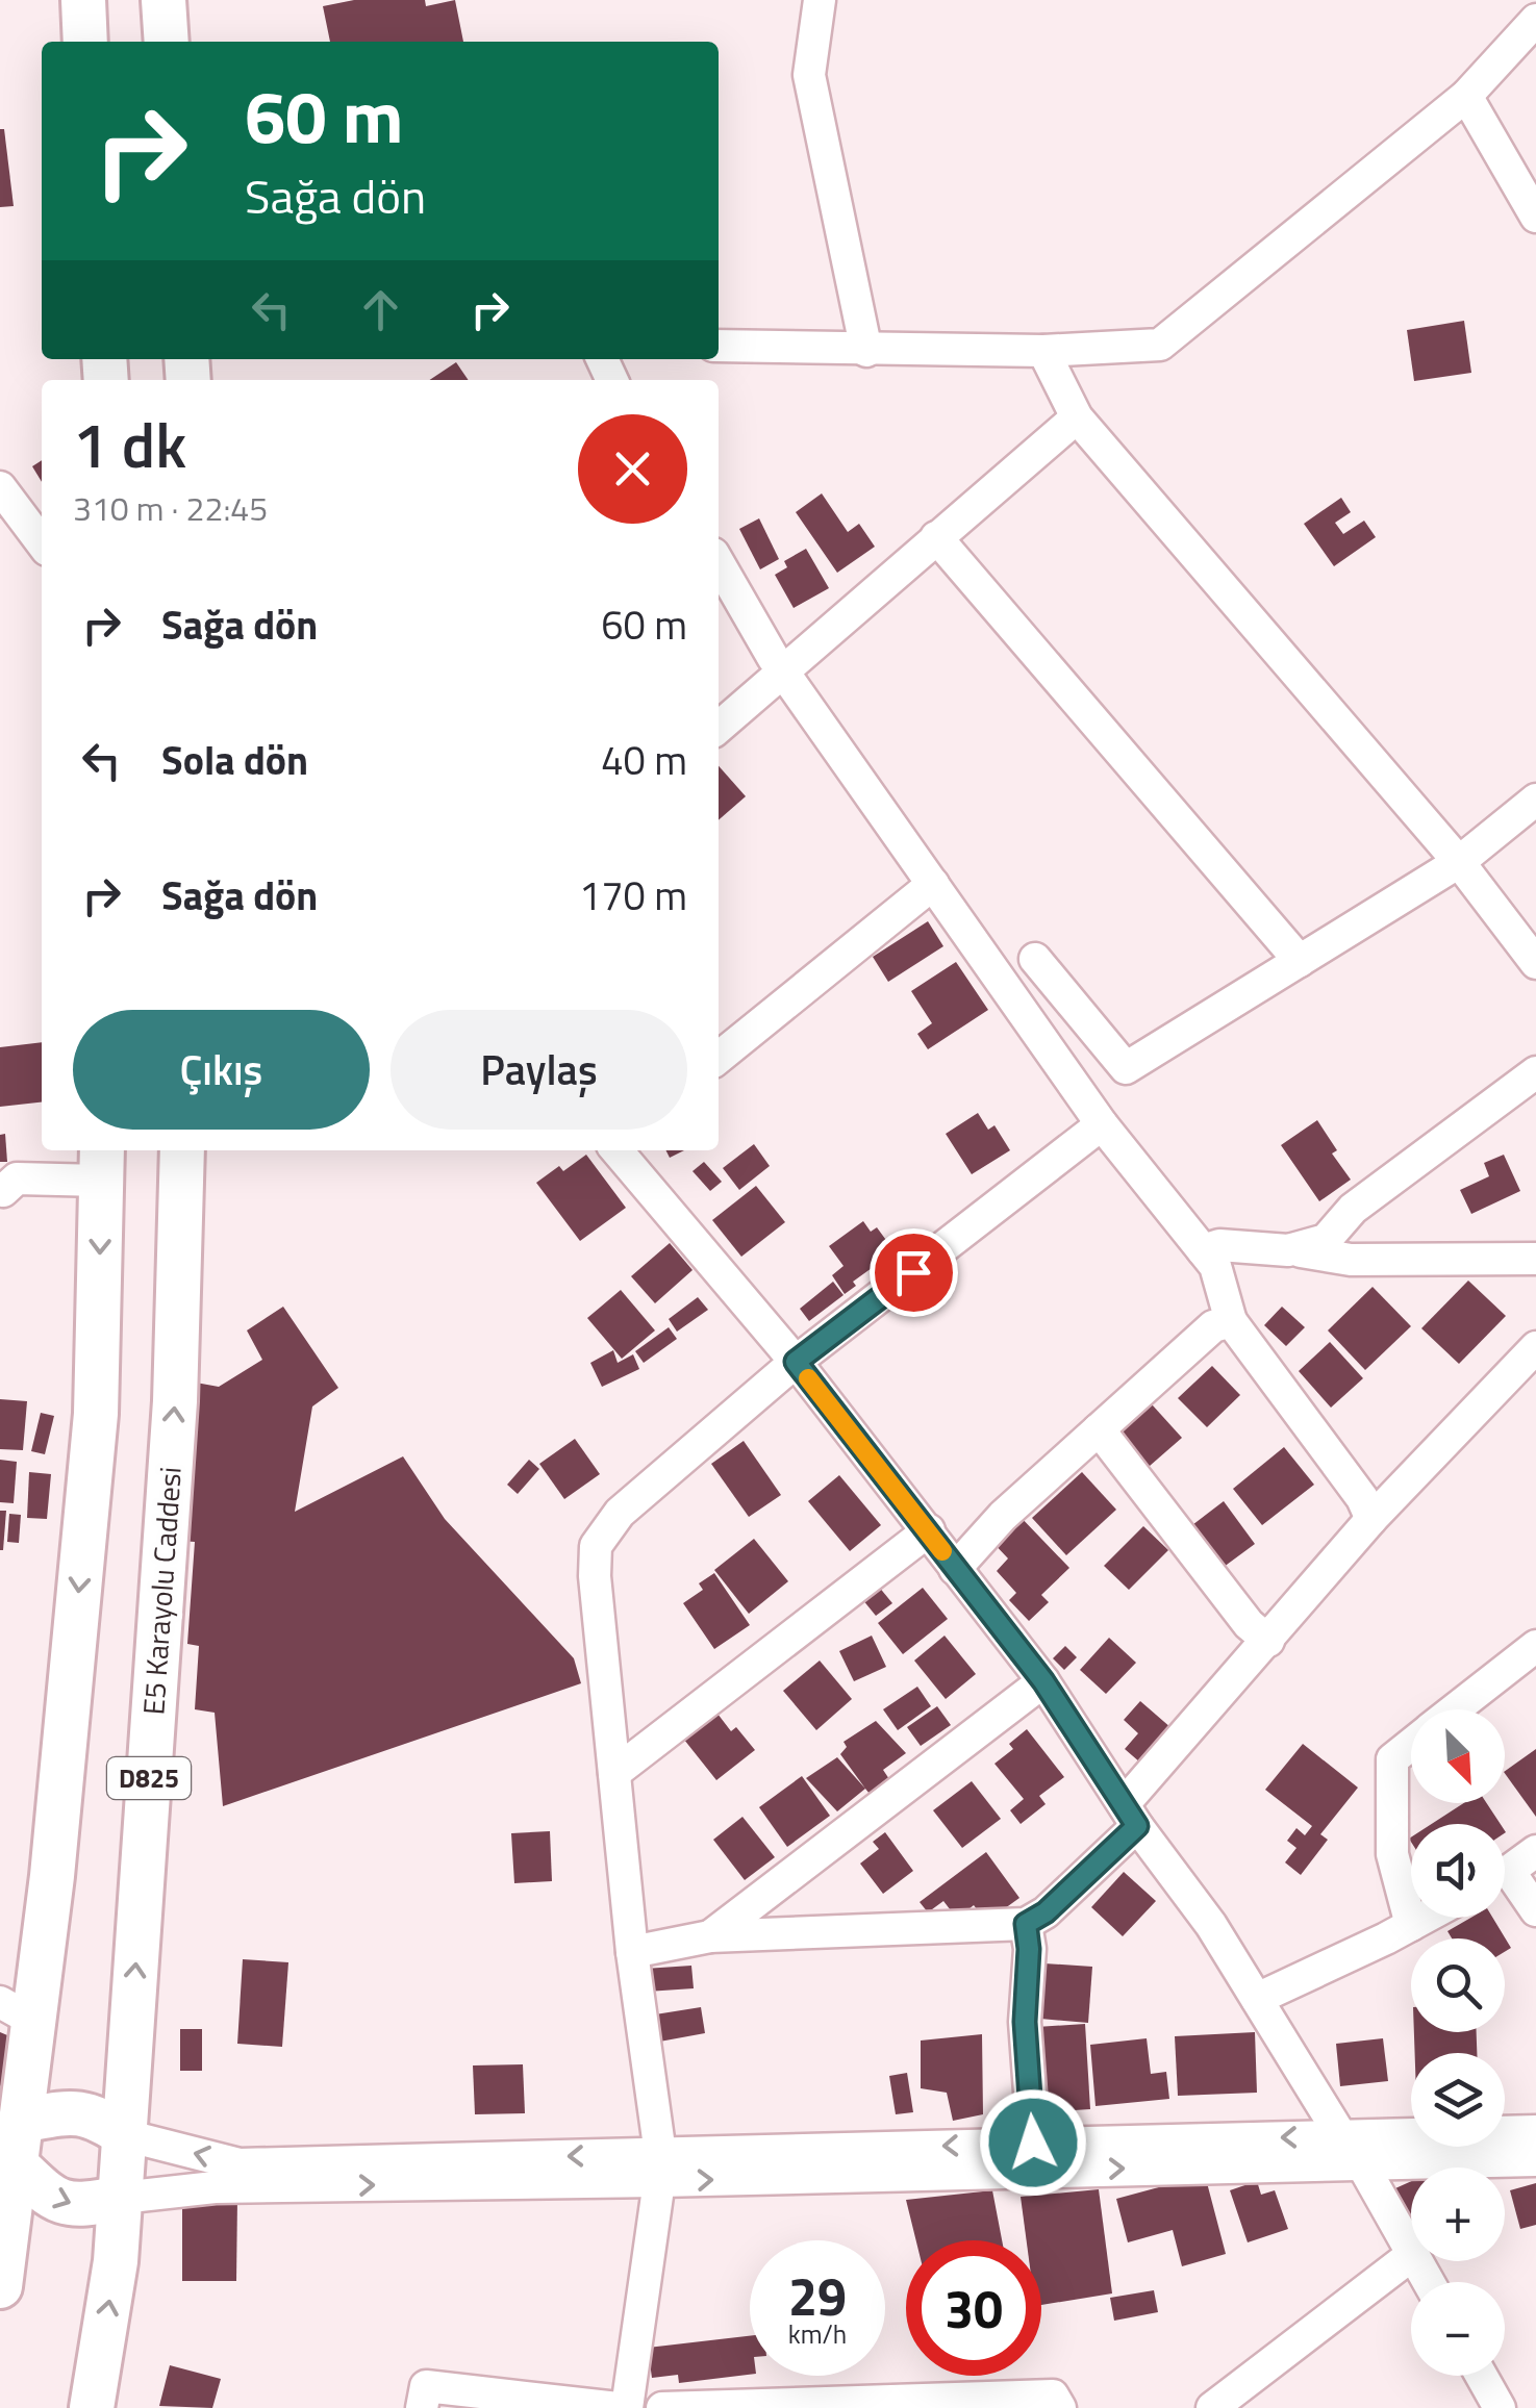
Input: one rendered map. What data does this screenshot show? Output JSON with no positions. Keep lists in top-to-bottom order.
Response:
{
  "streets": {
    "highway": ["E5 Karayolu Caddesi", "D825"]
  },
  "north": "bottom right",
  "page": {
    "turn": ["60 m", "Sağa dön"],
    "heading": ["1 dk", "310 m · 22:45"],
    "list": [
      {
        "name": "Sağa dön",
        "value": "60 m"
      },
      {
        "name": "Sola dön",
        "value": "40 m"
      },
      {
        "name": "Sağa dön",
        "value": "170 m"
      }
    ],
    "buttons": ["Çıkış", "Paylaş"],
    "map_buttons": ["+", "−"],
    "speed": "29 km/h",
    "limit": "30"
  }
}
